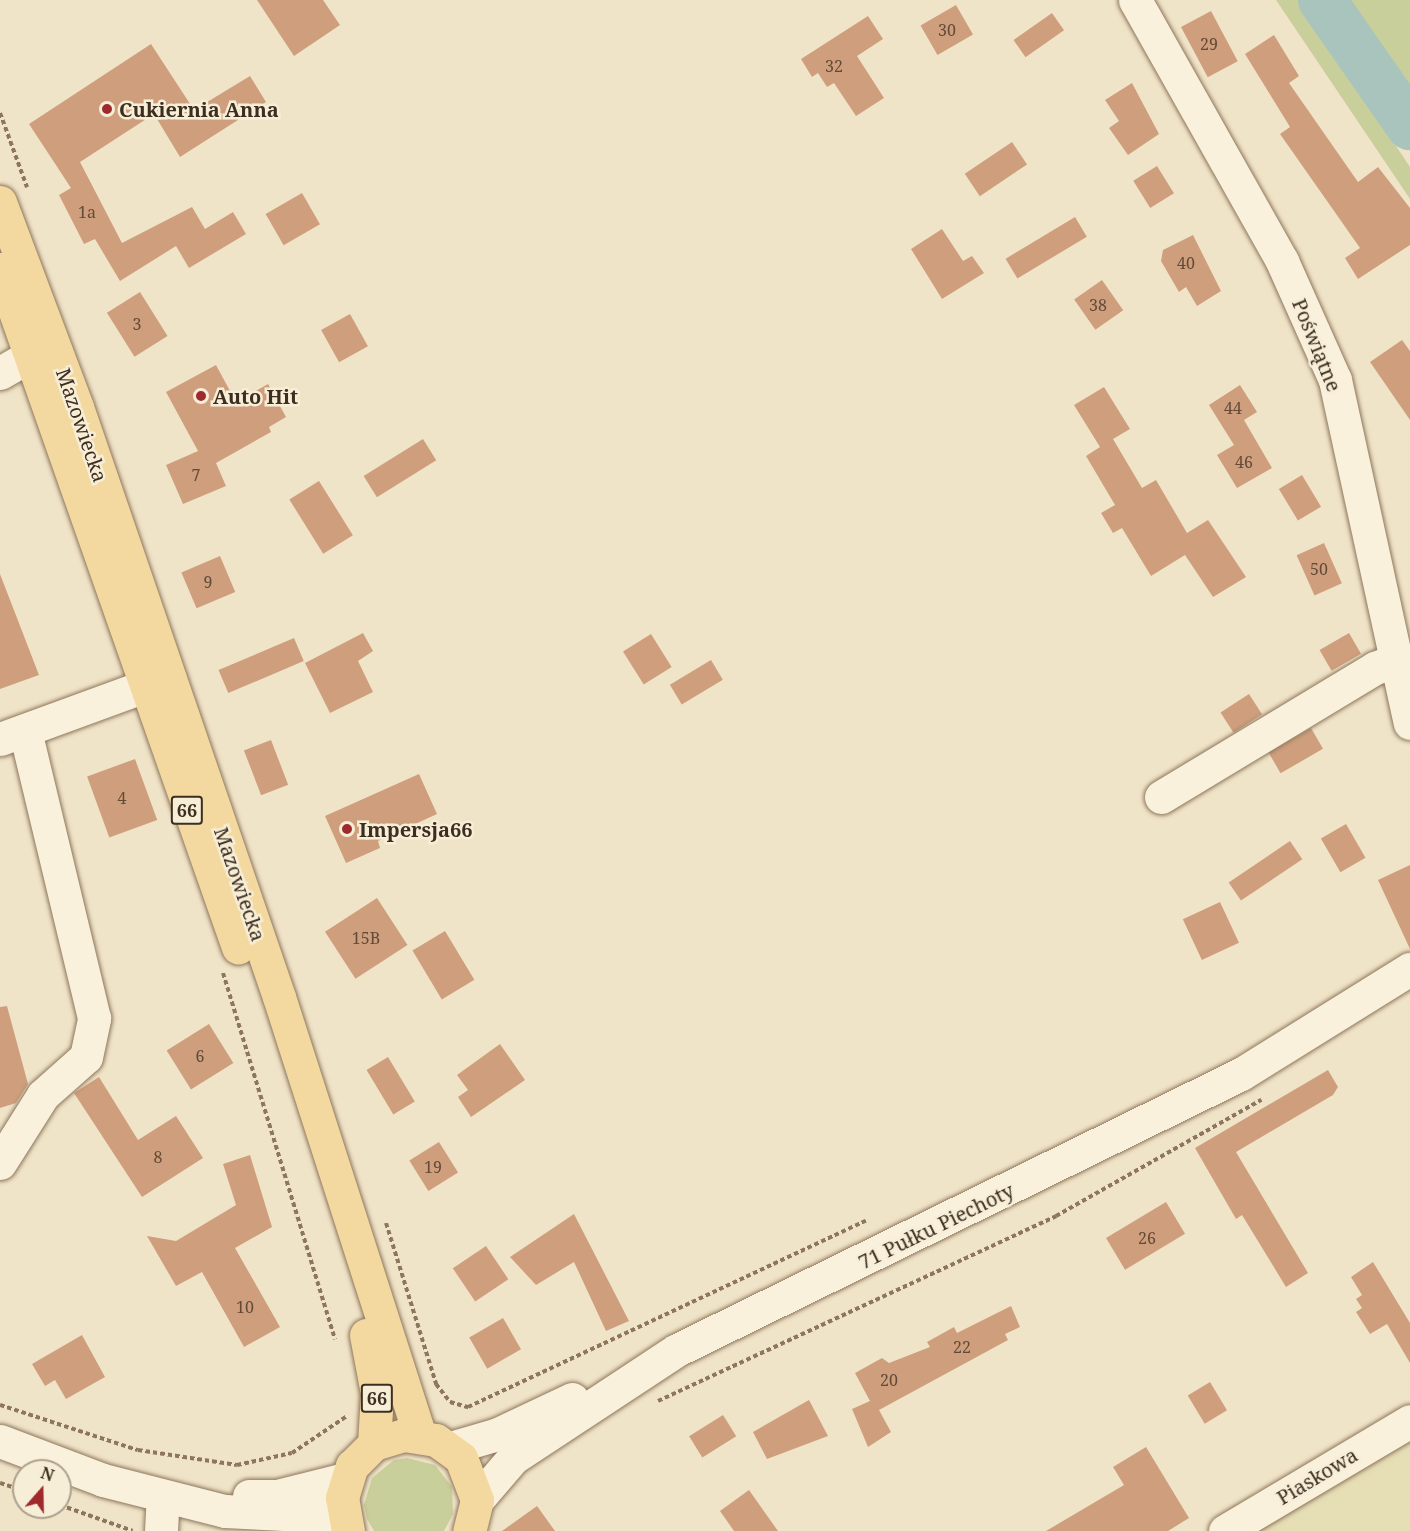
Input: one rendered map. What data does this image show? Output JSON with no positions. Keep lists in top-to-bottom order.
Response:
{
  "streets": {
    "main road": ["Mazowiecka", "66"],
    "street": ["Poświątne", "71 Pułku Piechoty", "Piaskowa"]
  },
  "places": ["Cukiernia Anna", "Auto Hit", "Impersja66"],
  "house_numbers": [
    "30",
    "29",
    "32",
    "1a",
    "40",
    "38",
    "3",
    "44",
    "46",
    "7",
    "50",
    "9",
    "4",
    "15B",
    "6",
    "8",
    "19",
    "26",
    "10",
    "22",
    "20"
  ],
  "north": "top"
}
